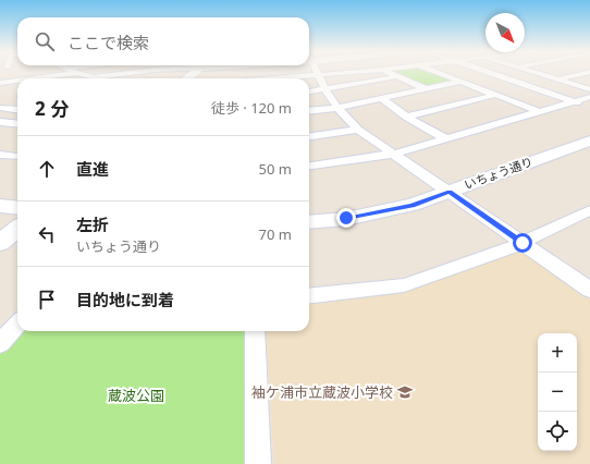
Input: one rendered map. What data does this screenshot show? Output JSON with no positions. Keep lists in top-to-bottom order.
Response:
{
  "streets": {
    "street": ["いちょう通り"]
  },
  "parks": ["蔵波公園"],
  "places": {
    "school or university": ["袖ケ浦市立蔵波小学校"]
  },
  "north": "bottom right",
  "page": {
    "search": "ここで検索",
    "heading": ["2 分", "徒歩 · 120 m"],
    "list": [
      ["直進", "50 m"],
      ["左折", "いちょう通り", "70 m"],
      "目的地に到着"
    ],
    "map_buttons": ["+", "−"]
  }
}
